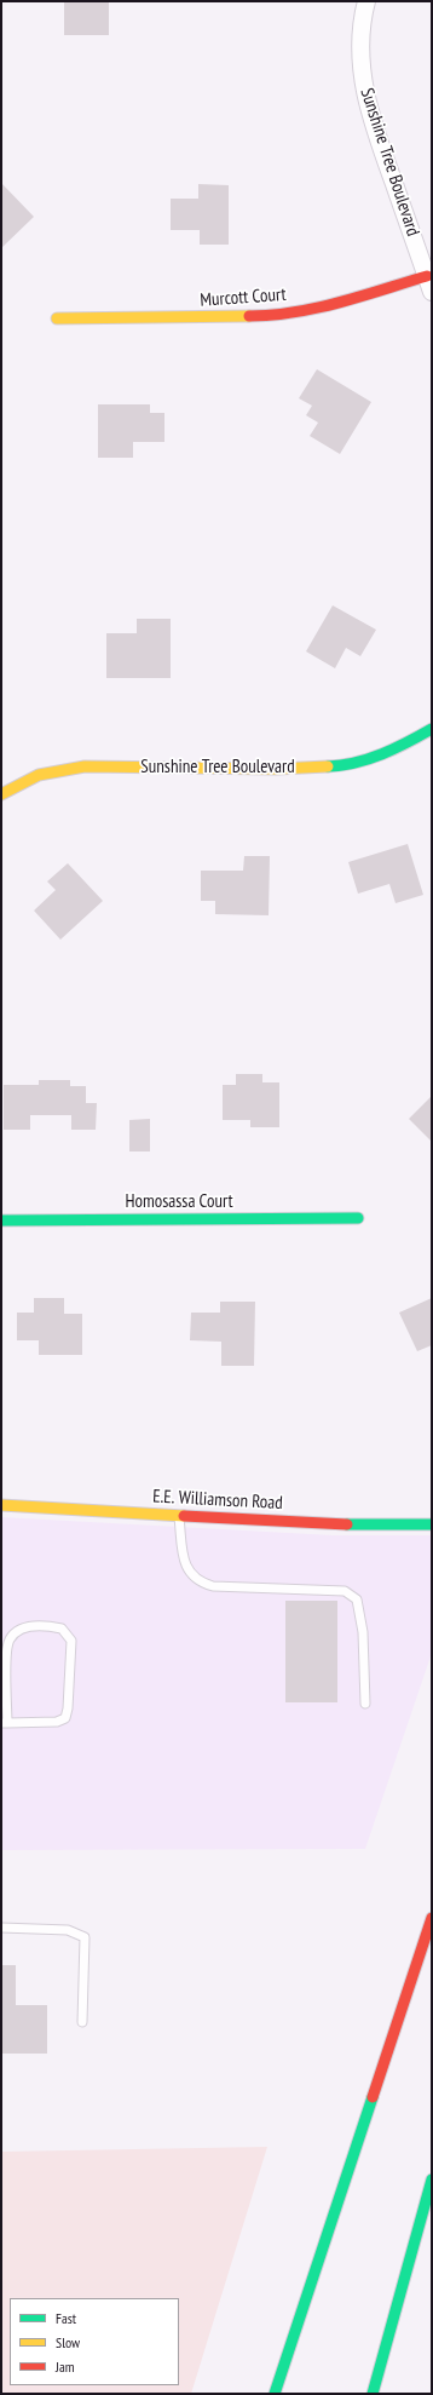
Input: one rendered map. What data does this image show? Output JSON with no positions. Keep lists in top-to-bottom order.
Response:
{
  "streets": {
    "main road": [
      "Sunshine Tree Boulevard",
      "Murcott Court",
      "Homosassa Court",
      "E.E. Williamson Road"
    ]
  },
  "crossings": [
    ["Sunshine Tree Boulevard", "Murcott Court"]
  ],
  "legend": ["Fast", "Slow", "Jam"]
}
